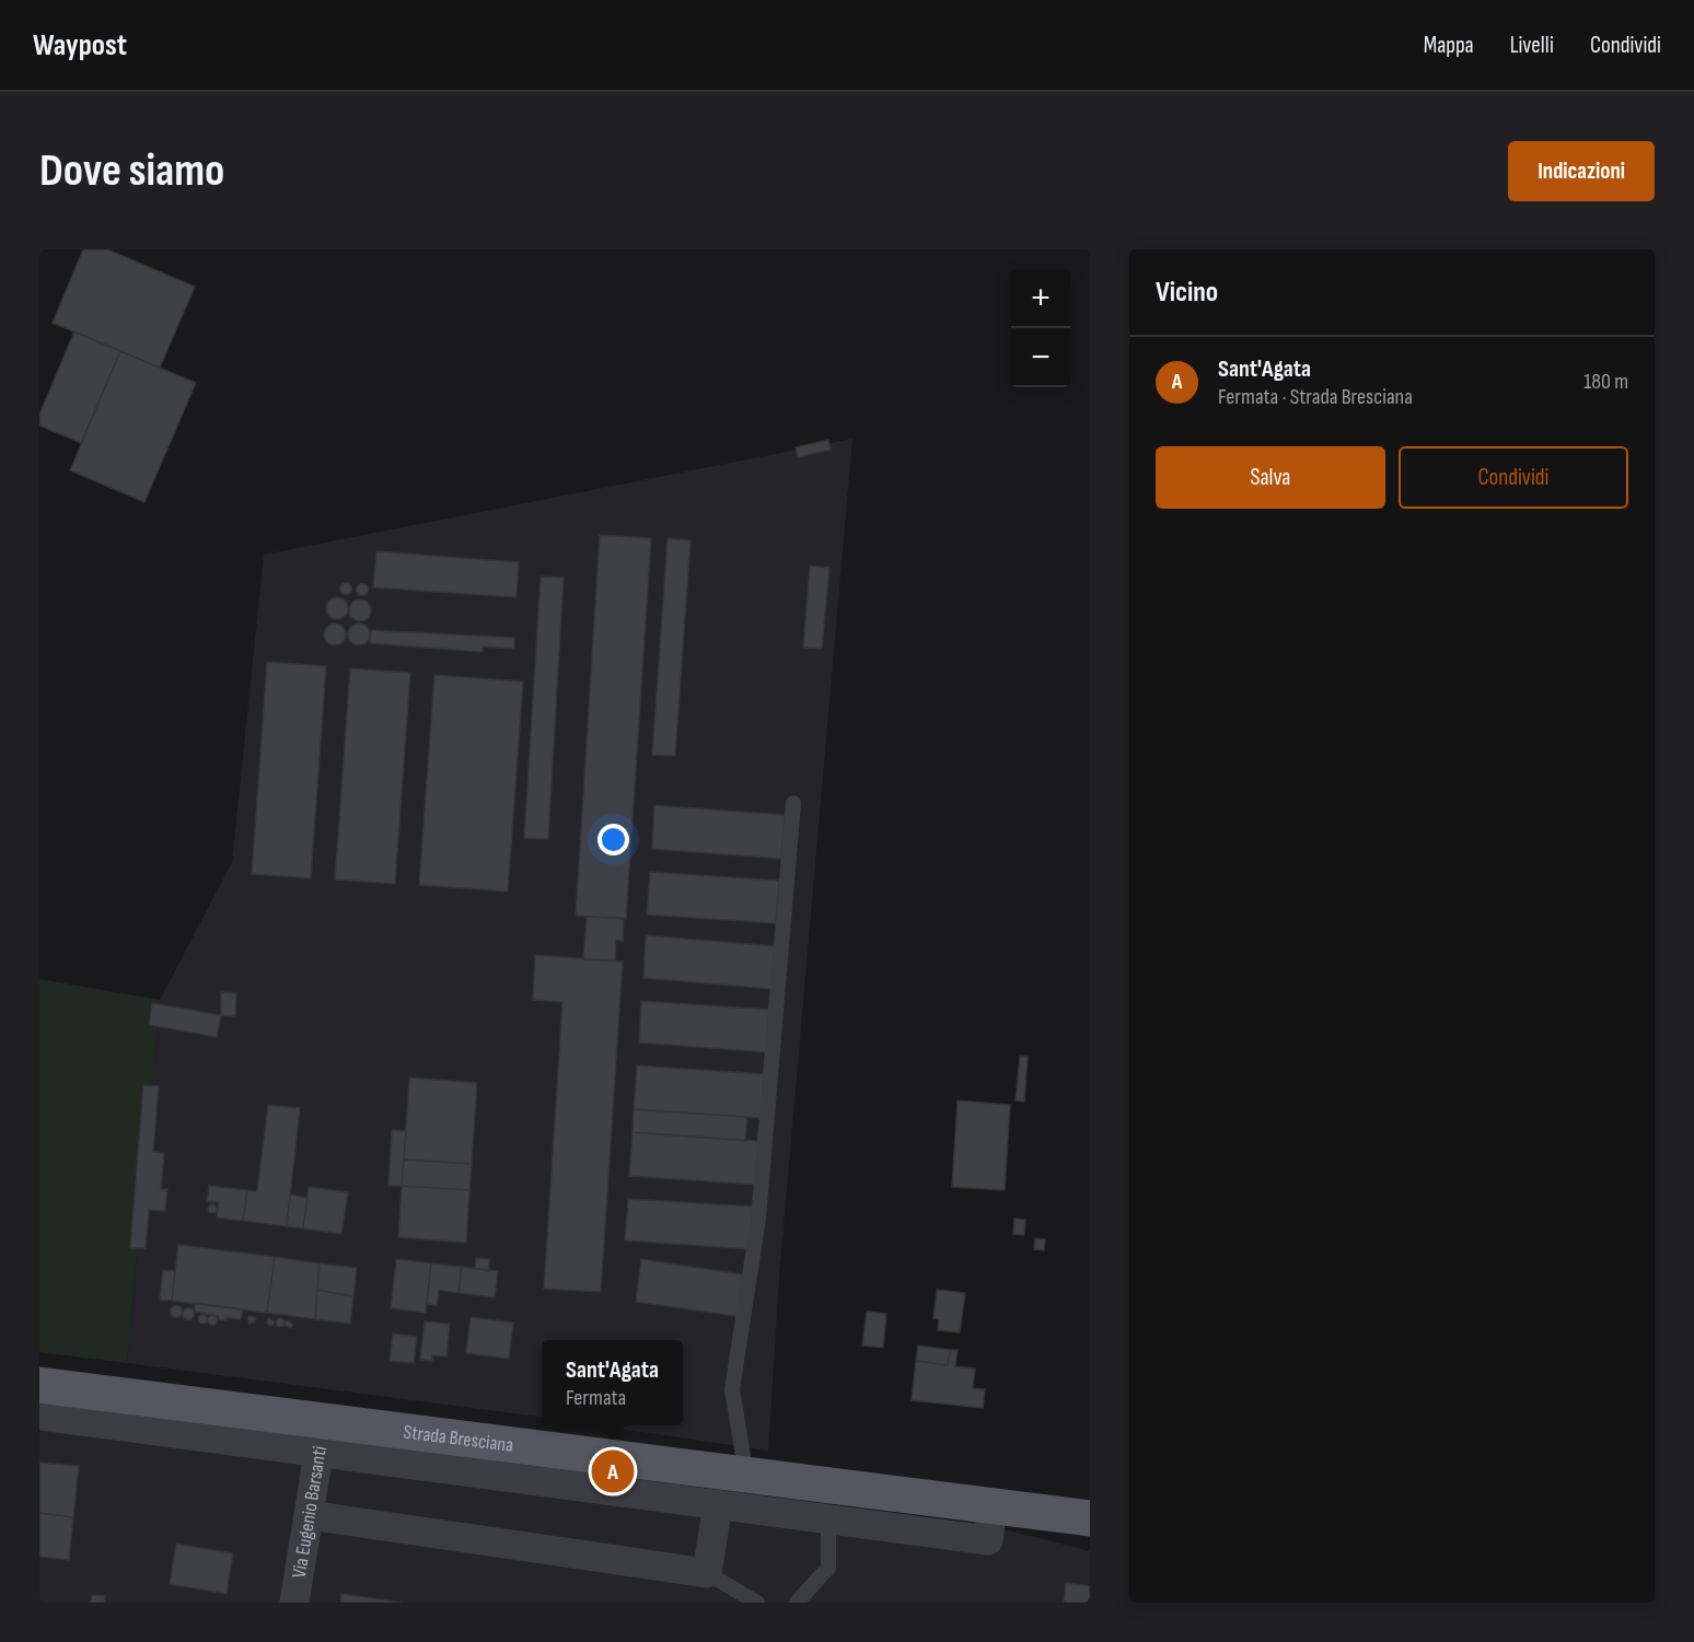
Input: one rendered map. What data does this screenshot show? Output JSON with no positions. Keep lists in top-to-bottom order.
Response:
{
  "streets": {
    "main road": ["Strada Bresciana"],
    "street": ["Via Eugenio Barsanti"]
  },
  "crossings": [
    ["Strada Bresciana", "Via Eugenio Barsanti"]
  ],
  "page": {
    "header": "Waypost",
    "nav": ["Mappa", "Livelli", "Condividi"],
    "buttons": [
      "Indicazioni",
      ["Salva", "Condividi"]
    ],
    "title": "Dove siamo",
    "heading": "Vicino",
    "map_buttons": ["+", "−"],
    "list": [
      {
        "mark": "A",
        "name": "Sant'Agata",
        "note": "Fermata · Strada Bresciana",
        "value": "180 m"
      }
    ],
    "popup": ["Sant'Agata", "Fermata"],
    "pins": "A"
  }
}
